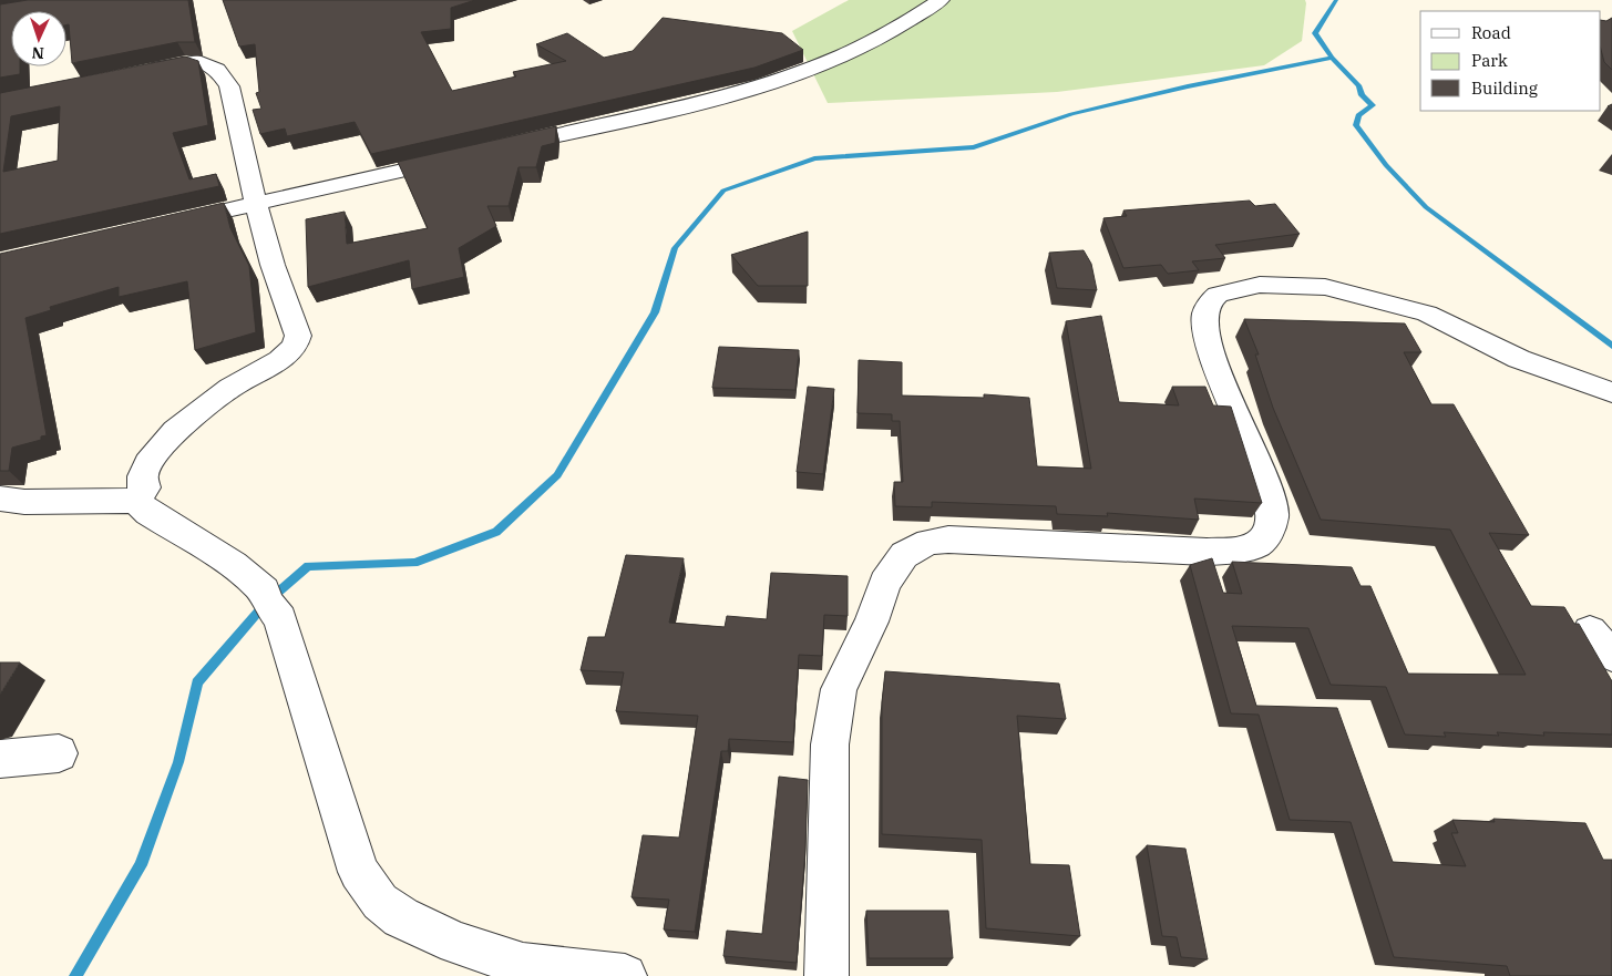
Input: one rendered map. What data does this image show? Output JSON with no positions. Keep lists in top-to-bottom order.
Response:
{
  "legend": ["Road", "Park", "Building"],
  "north": "bottom"
}
